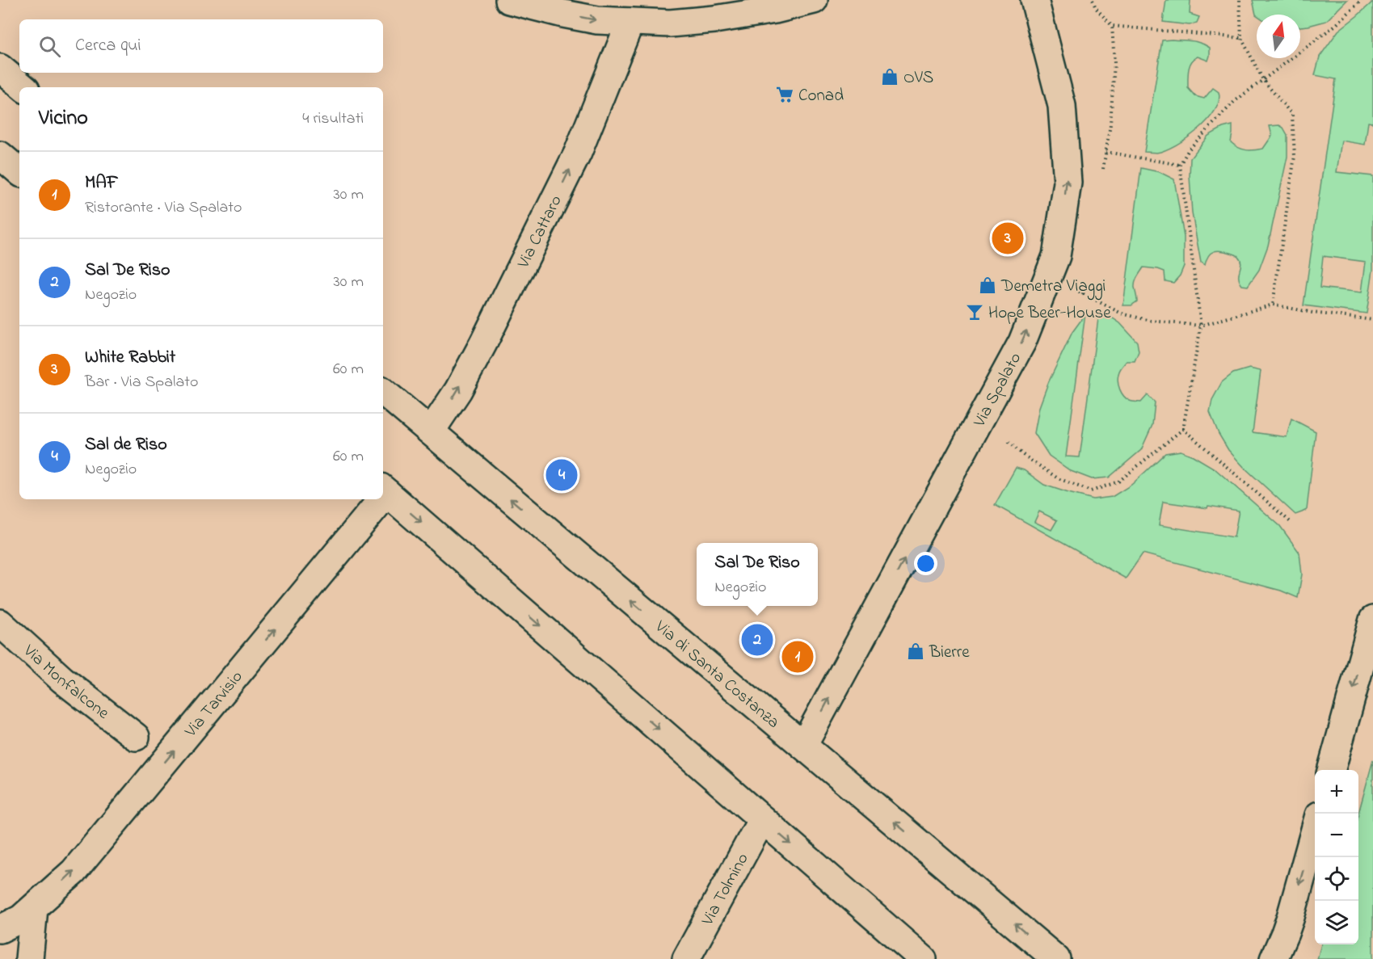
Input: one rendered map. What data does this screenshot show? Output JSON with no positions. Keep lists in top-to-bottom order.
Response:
{
  "streets": {
    "street": [
      "Via Cattaro",
      "Via Spalato",
      "Via di Santa Costanza",
      "Via Monfalcone",
      "Via Tarvisio",
      "Via Tolmino"
    ]
  },
  "crossings": [
    ["Via Cattaro", "Via di Santa Costanza"],
    ["Via Spalato", "Via di Santa Costanza"]
  ],
  "one_way": ["Via Cattaro", "Via Spalato", "Via Tarvisio"],
  "places": {
    "shop": ["OVS", "Demetra Viaggi", "Bierre"],
    "supermarket": ["Conad"],
    "bar": ["Hope Beer-House"]
  },
  "north": "top",
  "page": {
    "search": "Cerca qui",
    "heading": ["Vicino", "4 risultati"],
    "list": [
      {
        "mark": "1",
        "name": "MAF",
        "note": "Ristorante · Via Spalato",
        "value": "30 m"
      },
      {
        "mark": "2",
        "name": "Sal De Riso",
        "note": "Negozio",
        "value": "30 m"
      },
      {
        "mark": "3",
        "name": "White Rabbit",
        "note": "Bar · Via Spalato",
        "value": "60 m"
      },
      {
        "mark": "4",
        "name": "Sal de Riso",
        "note": "Negozio",
        "value": "60 m"
      }
    ],
    "pins": [
      "3",
      "4",
      "2",
      "1"
    ],
    "popup": ["Sal De Riso", "Negozio"],
    "map_buttons": ["+", "−"]
  }
}
